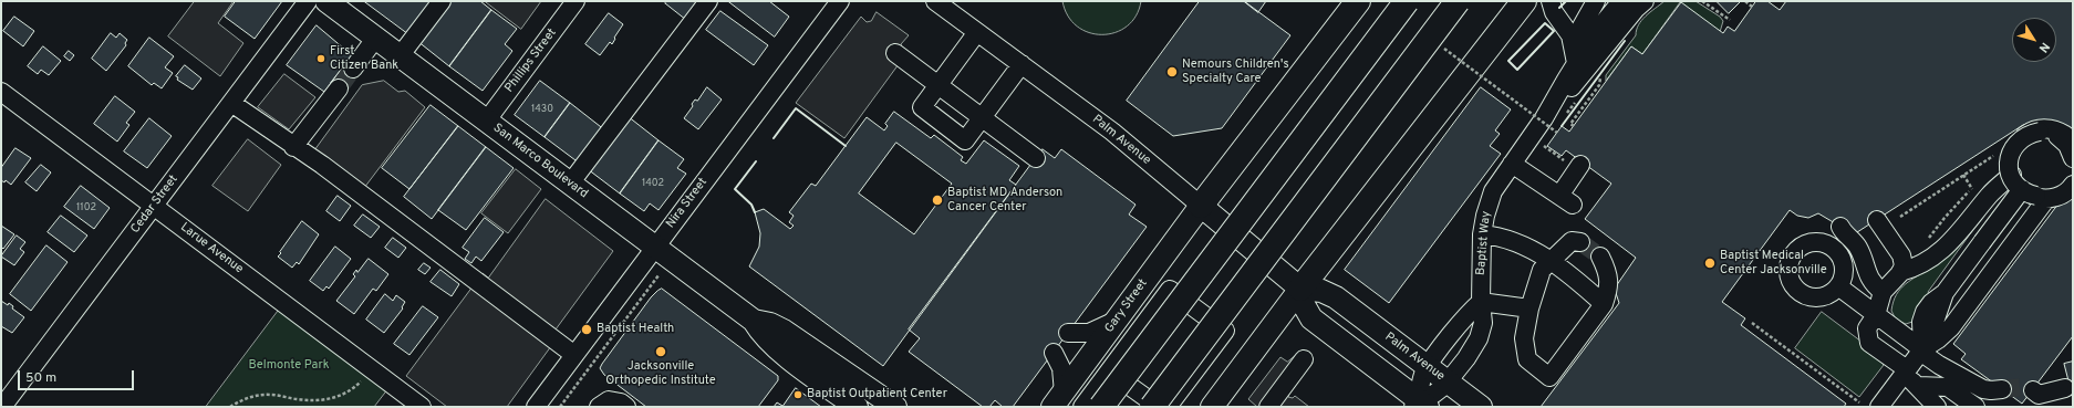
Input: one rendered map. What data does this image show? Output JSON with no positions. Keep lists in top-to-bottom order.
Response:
{
  "streets": {
    "main road": ["Palm Avenue", "San Marco Boulevard", "Gary Street"],
    "street": [
      "Phillips Street",
      "Nira Street",
      "Cedar Street",
      "Baptist Way",
      "Larue Avenue"
    ]
  },
  "crossings": [
    ["Phillips Street", "San Marco Boulevard"],
    ["Palm Avenue", "Baptist Way"],
    ["Palm Avenue", "Gary Street"],
    ["San Marco Boulevard", "Nira Street"],
    ["Cedar Street", "Larue Avenue"]
  ],
  "parks": ["Belmonte Park"],
  "places": [
    "First Citizen Bank",
    "Nemours Children's Specialty Care",
    "Baptist MD Anderson Cancer Center",
    "Baptist Medical Center Jacksonville",
    "Baptist Health",
    "Jacksonville Orthopedic Institute",
    "Baptist Outpatient Center"
  ],
  "house_numbers": ["1430", "1402", "1102"],
  "scale_bar": "50 m",
  "north": "bottom right"
}
